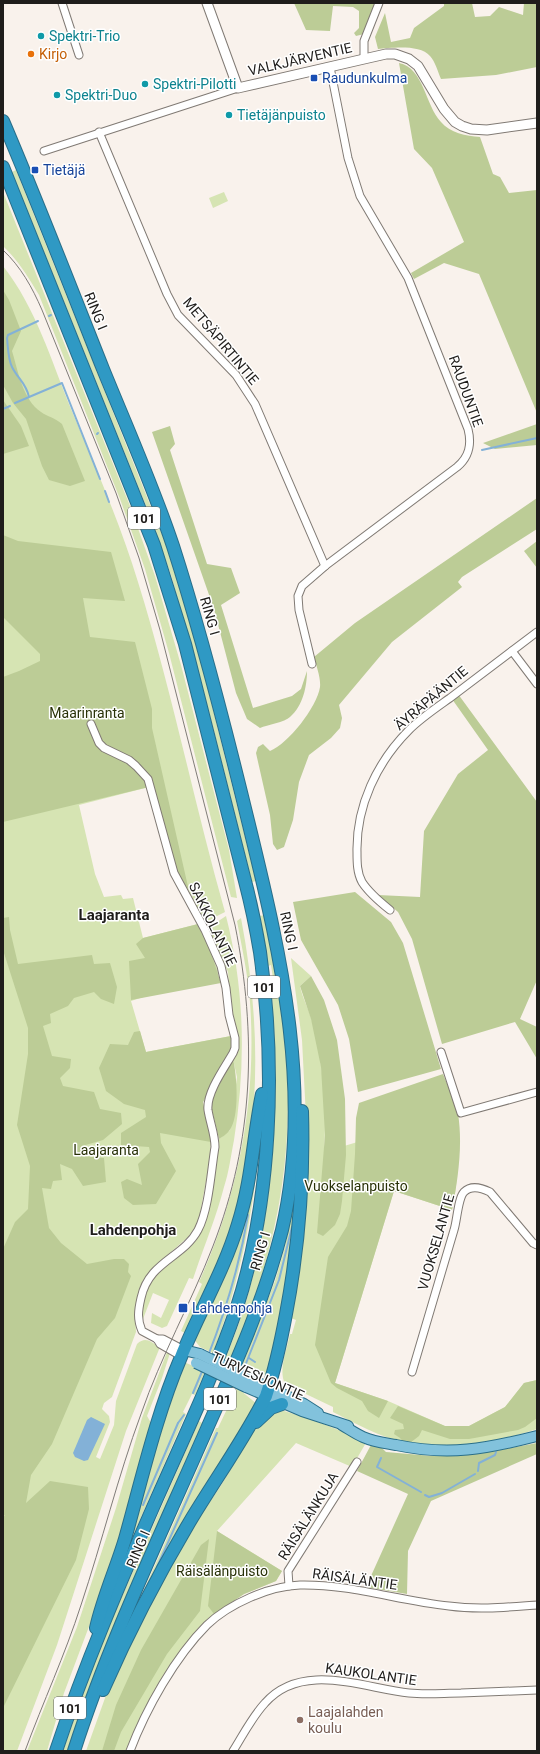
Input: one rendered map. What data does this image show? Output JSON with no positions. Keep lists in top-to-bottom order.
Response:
{
  "streets": {
    "highway": ["RING I", "101"],
    "main road": ["TURVESUONTIE"],
    "street": [
      "VALKJÄRVENTIE",
      "METSÄPIRTINTIE",
      "RAUDUNTIE",
      "ÄYRÄPÄÄNTIE",
      "SAKKOLANTIE",
      "VUOKSELANTIE",
      "RÄISÄLÄNKUJA",
      "RÄISÄLÄNTIE",
      "KAUKOLANTIE"
    ]
  },
  "crossings": [
    ["VALKJÄRVENTIE", "METSÄPIRTINTIE"],
    ["VALKJÄRVENTIE", "RAUDUNTIE"],
    ["METSÄPIRTINTIE", "RAUDUNTIE"],
    ["SAKKOLANTIE", "TURVESUONTIE"],
    ["RÄISÄLÄNKUJA", "RÄISÄLÄNTIE"]
  ],
  "districts": ["Laajaranta", "Lahdenpohja"],
  "parks": [
    "Maarinranta",
    "Laajaranta",
    "Vuokselanpuisto",
    "Räisälänpuisto"
  ],
  "places": {
    "other": [
      "Spektri-Trio",
      "Kirjo",
      "Spektri-Pilotti",
      "Spektri-Duo",
      "Tietäjänpuisto",
      "Laajalahden koulu"
    ],
    "transit": ["Raudunkulma", "Tietäjä", "Lahdenpohja"]
  }
}
